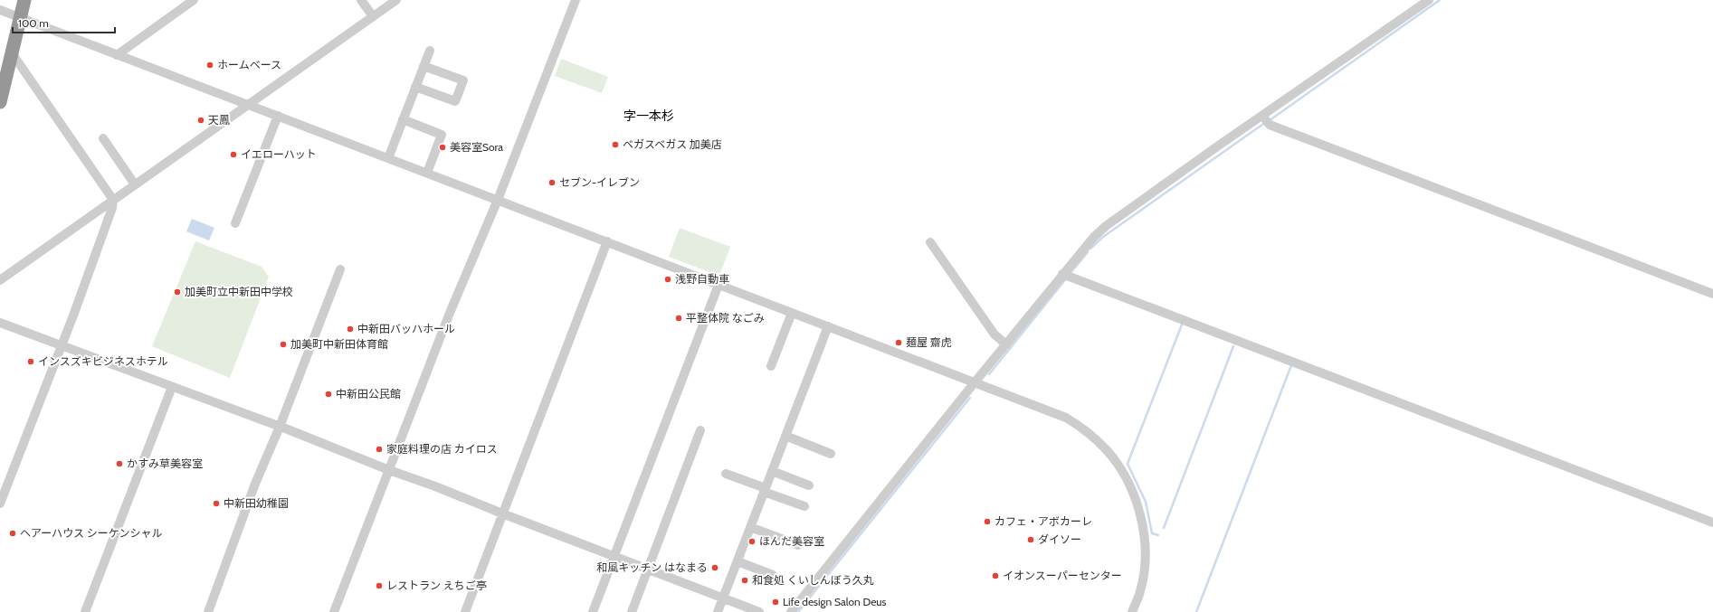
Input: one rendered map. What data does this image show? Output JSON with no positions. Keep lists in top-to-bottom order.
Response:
{
  "districts": ["字一本杉"],
  "places": [
    "ホームベース",
    "天鳳",
    "ベガスベガス 加美店",
    "美容室Sora",
    "イエローハット",
    "セブン-イレブン",
    "浅野自動車",
    "加美町立中新田中学校",
    "平整体院 なごみ",
    "中新田バッハホール",
    "麺屋 齋虎",
    "加美町中新田体育館",
    "インスズキビジネスホテル",
    "中新田公民館",
    "家庭料理の店 カイロス",
    "かすみ草美容室",
    "中新田幼稚園",
    "カフェ・アボカーレ",
    "ヘアーハウス シーケンシャル",
    "ダイソー",
    "ほんだ美容室",
    "和風キッチン はなまる",
    "イオンスーパーセンター",
    "和食処 くいしんぼう久丸",
    "レストラン えちご亭",
    "Life design Salon Deus"
  ],
  "scale_bar": "100 m"
}
